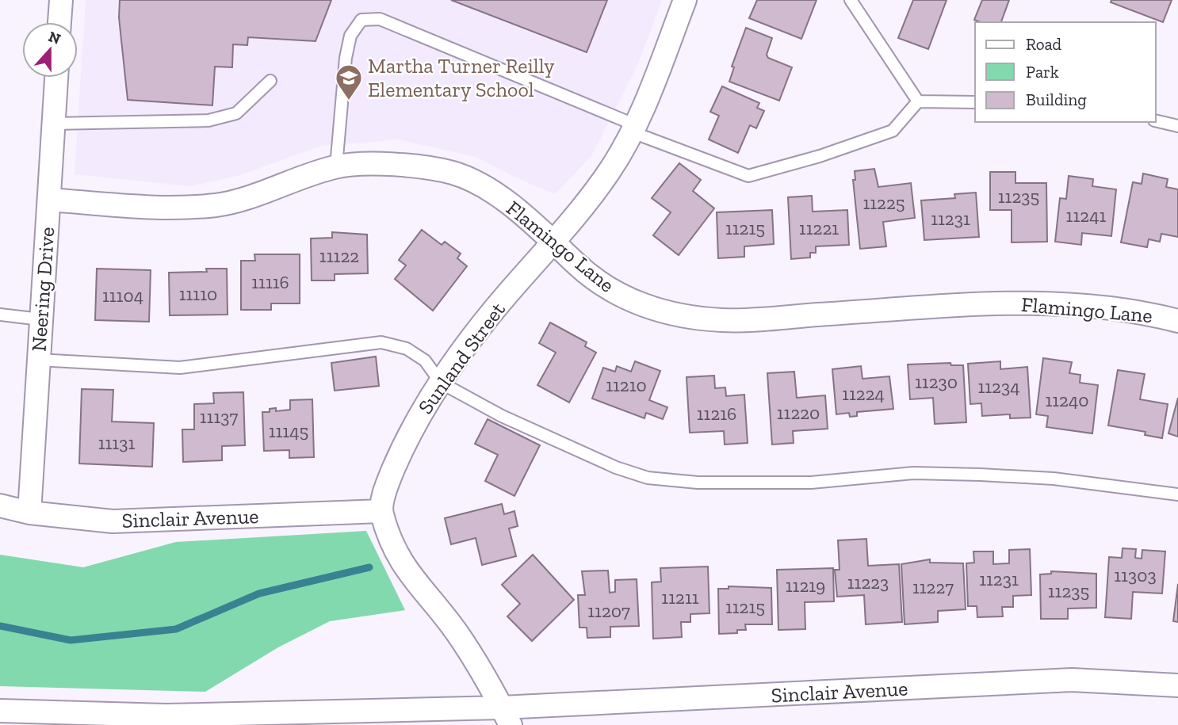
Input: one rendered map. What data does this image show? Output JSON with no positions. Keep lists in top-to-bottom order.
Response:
{
  "streets": {
    "street": [
      "Flamingo Lane",
      "Neering Drive",
      "Sunland Street",
      "Sinclair Avenue"
    ]
  },
  "crossings": [
    ["Flamingo Lane", "Neering Drive"],
    ["Flamingo Lane", "Sunland Street"],
    ["Neering Drive", "Sinclair Avenue"],
    ["Sunland Street", "Sinclair Avenue"]
  ],
  "places": {
    "school or university": ["Martha Turner Reilly Elementary School"]
  },
  "house_numbers": [
    "11235",
    "11225",
    "11241",
    "11231",
    "11215",
    "11221",
    "11122",
    "11116",
    "11110",
    "11104",
    "11230",
    "11210",
    "11234",
    "11224",
    "11240",
    "11220",
    "11216",
    "11137",
    "11145",
    "11131",
    "11303",
    "11231",
    "11223",
    "11219",
    "11227",
    "11235",
    "11211",
    "11215",
    "11207"
  ],
  "legend": ["Road", "Park", "Building"],
  "north": "top"
}
